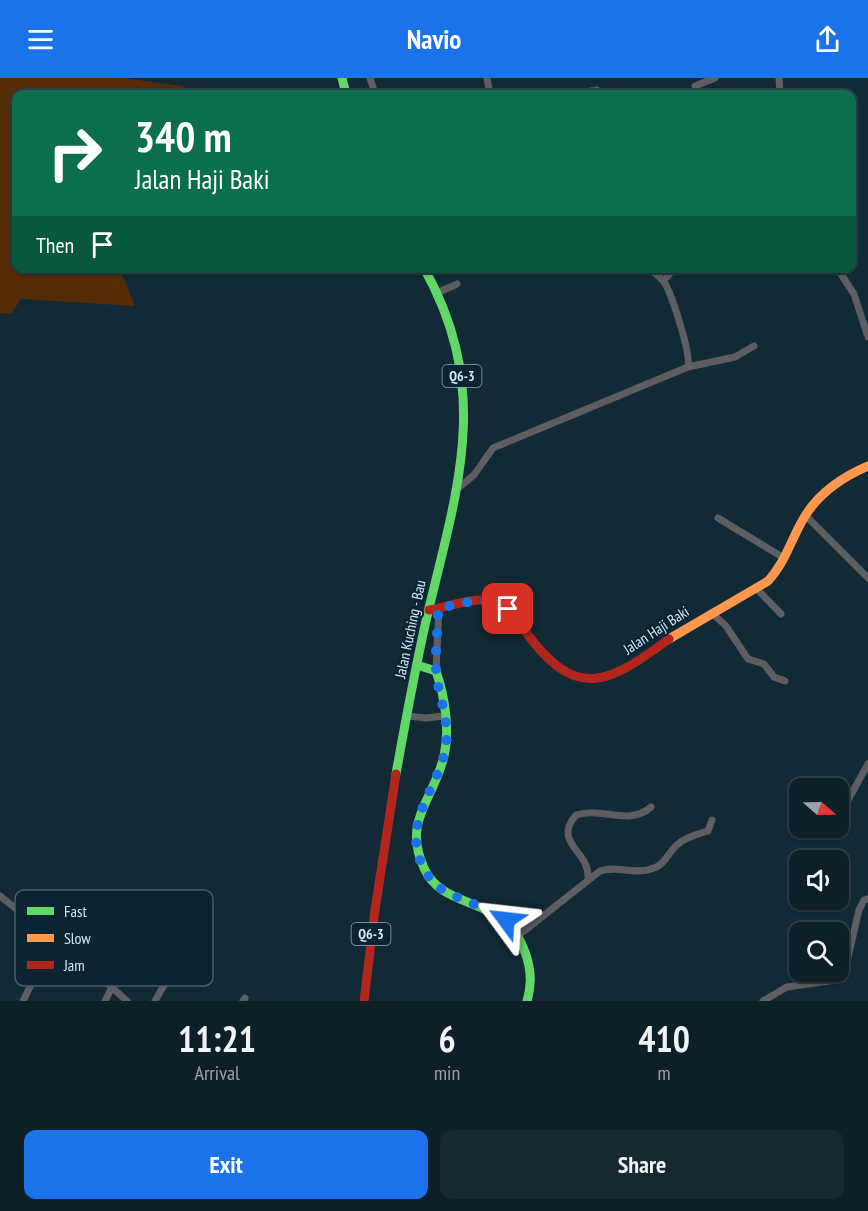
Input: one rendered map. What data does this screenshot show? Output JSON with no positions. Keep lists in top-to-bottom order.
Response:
{
  "streets": {
    "street": ["Q6-3", "Jalan Kuching - Bau", "Jalan Haji Baki"]
  },
  "crossings": [
    ["Jalan Kuching - Bau", "Jalan Haji Baki"]
  ],
  "legend": ["Fast", "Slow", "Jam"],
  "north": "right",
  "page": {
    "header": "Navio",
    "turn": ["340 m", "Jalan Haji Baki"],
    "then": "Then",
    "eta": [
      "11:21",
      "Arrival",
      "6",
      "min",
      "410",
      "m"
    ],
    "buttons": ["Exit", "Share"]
  }
}
